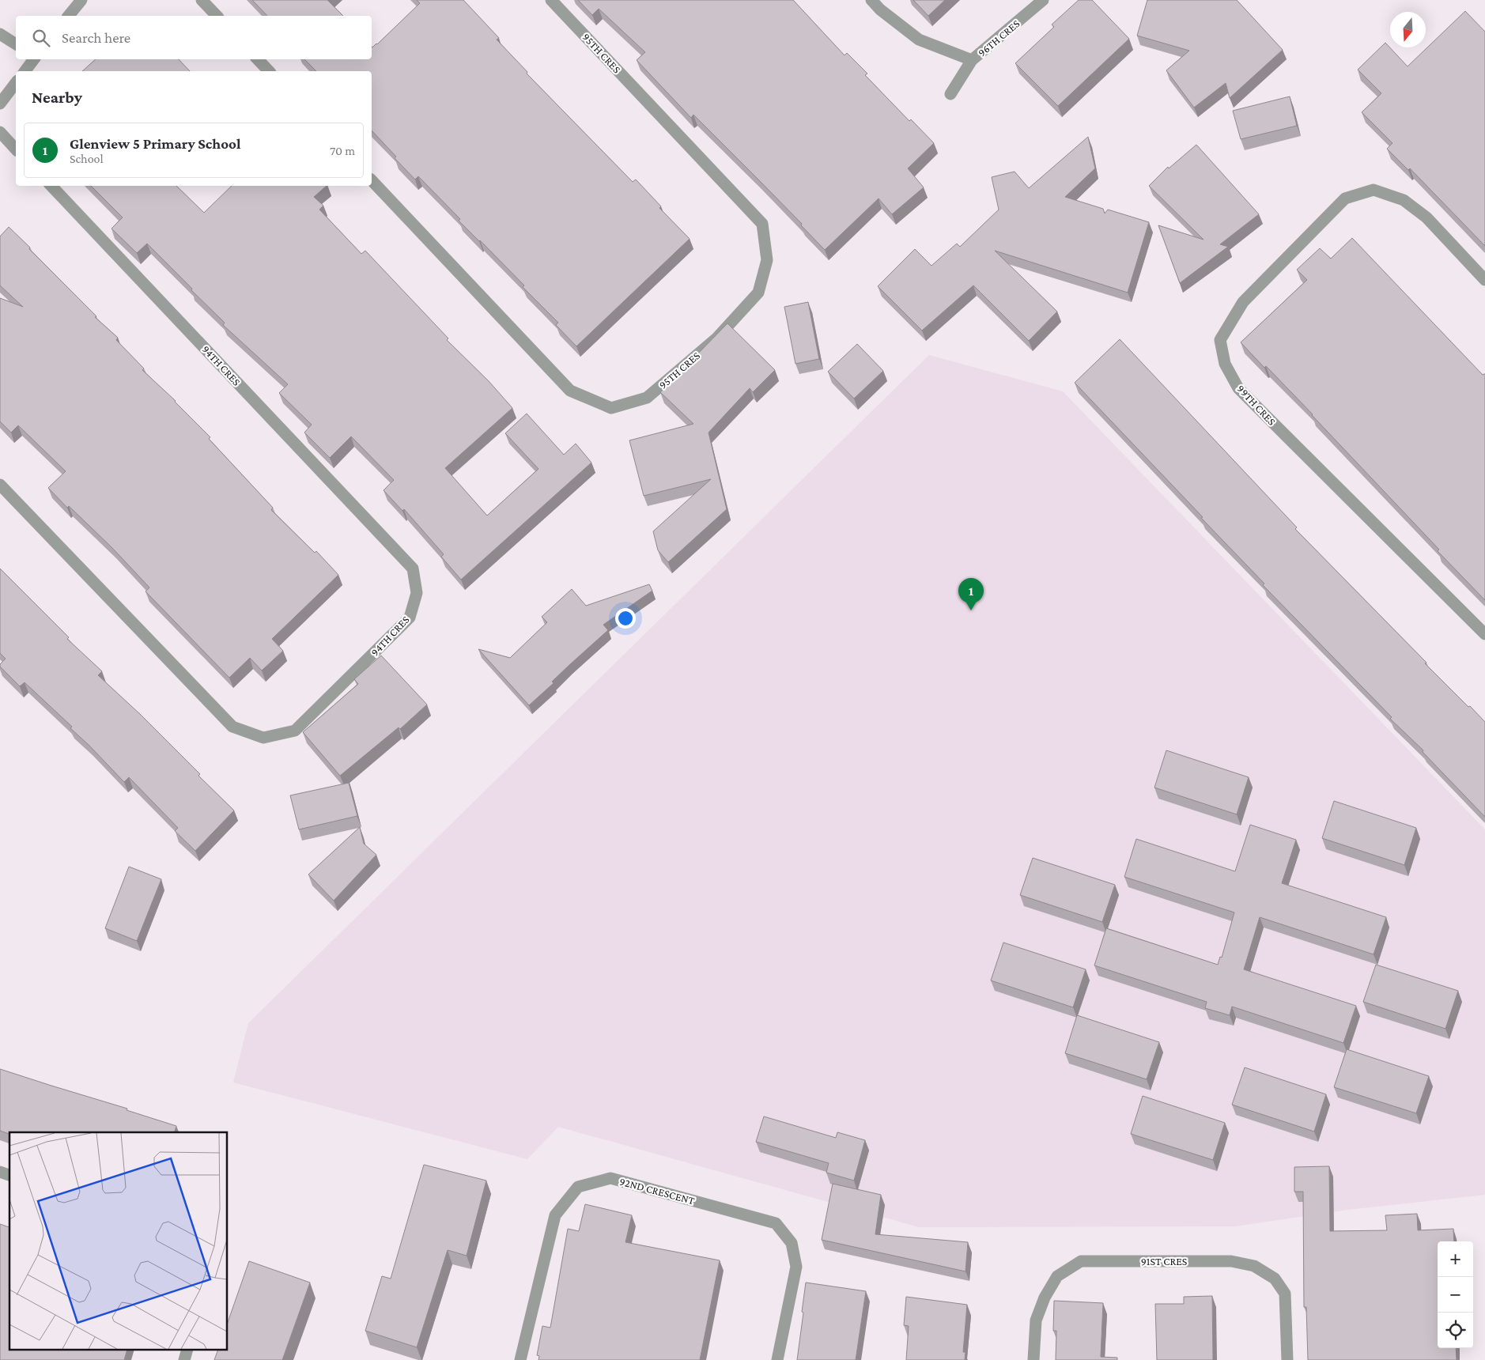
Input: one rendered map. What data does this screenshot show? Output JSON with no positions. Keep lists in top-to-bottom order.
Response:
{
  "streets": {
    "street": [
      "96TH CRES",
      "95TH CRES",
      "94TH CRES",
      "99TH CRES",
      "92ND CRESCENT",
      "91ST CRES"
    ]
  },
  "north": "bottom",
  "page": {
    "search": "Search here",
    "heading": "Nearby",
    "list": [
      {
        "mark": "1",
        "name": "Glenview 5 Primary School",
        "note": "School",
        "value": "70 m"
      }
    ],
    "pins": "1",
    "map_buttons": ["+", "−"]
  }
}
